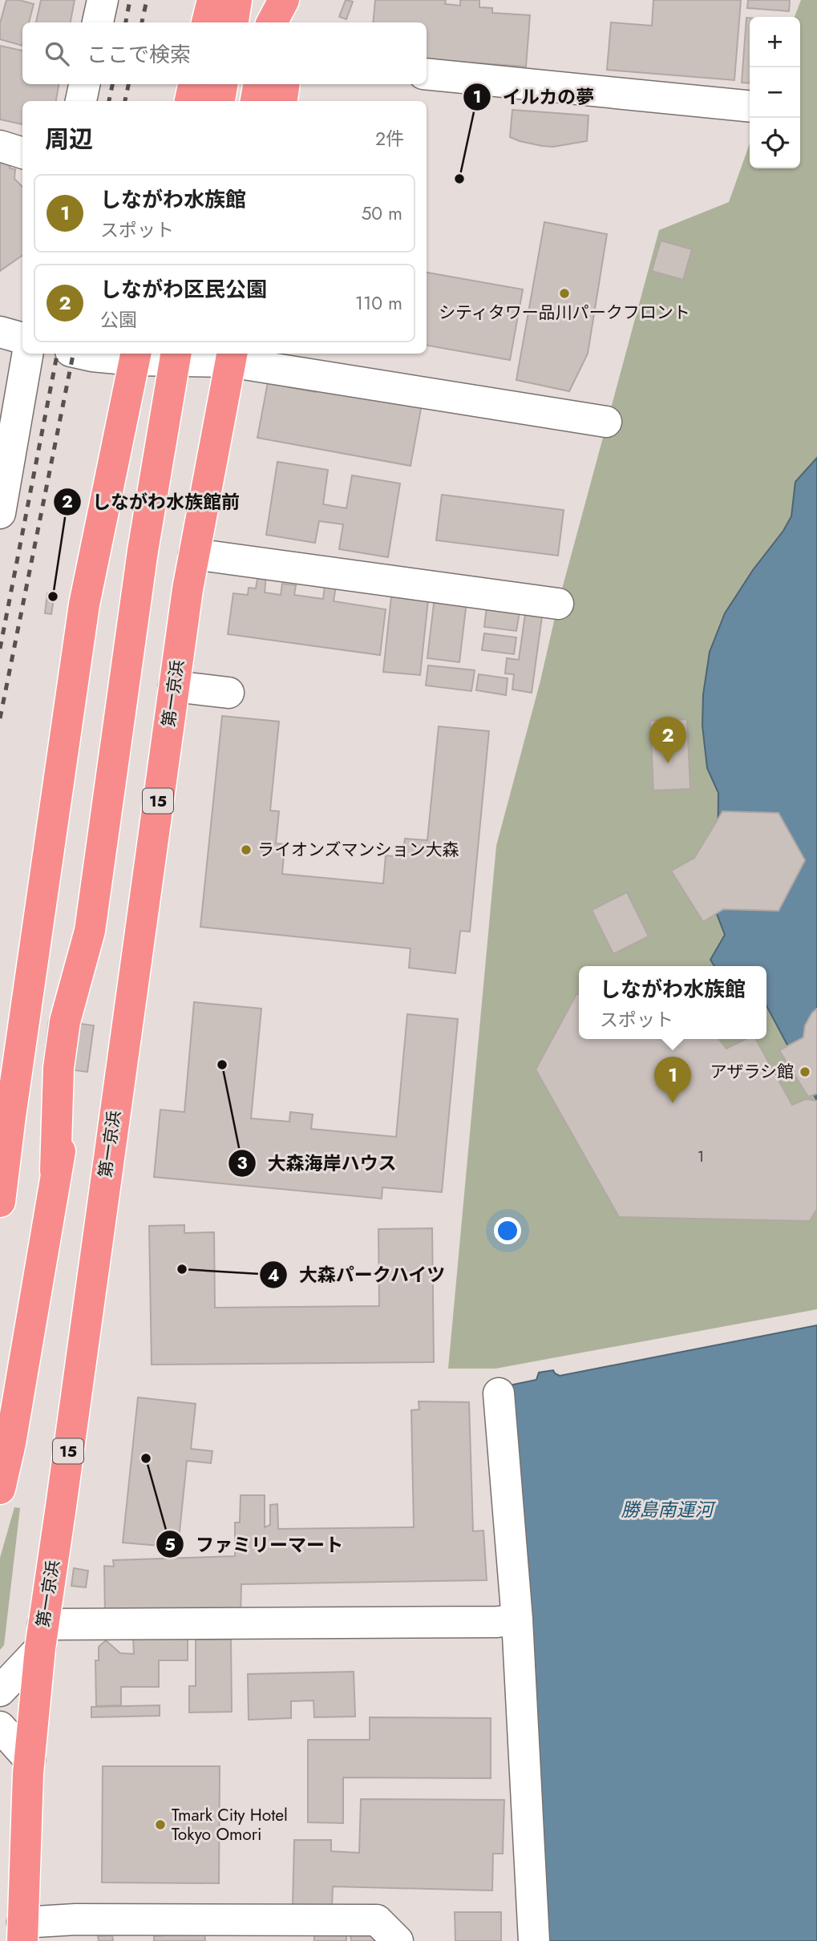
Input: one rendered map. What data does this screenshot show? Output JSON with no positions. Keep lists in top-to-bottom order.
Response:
{
  "streets": {
    "highway": ["第一京浜", "15"]
  },
  "water": ["勝島南運河"],
  "places": [
    "イルカの夢",
    "シティタワー品川パークフロント",
    "しながわ水族館前",
    "ライオンズマンション大森",
    "大森海岸ハウス",
    "アザラシ館",
    "大森パークハイツ",
    "ファミリーマート",
    "Tmark City Hotel Tokyo Omori"
  ],
  "house_numbers": ["1"],
  "page": {
    "map_buttons": ["+", "−"],
    "search": "ここで検索",
    "heading": ["周辺", "2件"],
    "list": [
      {
        "mark": "1",
        "name": "しながわ水族館",
        "note": "スポット",
        "value": "50 m"
      },
      {
        "mark": "2",
        "name": "しながわ区民公園",
        "note": "公園",
        "value": "110 m"
      }
    ],
    "pins": ["2", "1"],
    "popup": ["しながわ水族館", "スポット"]
  }
}
